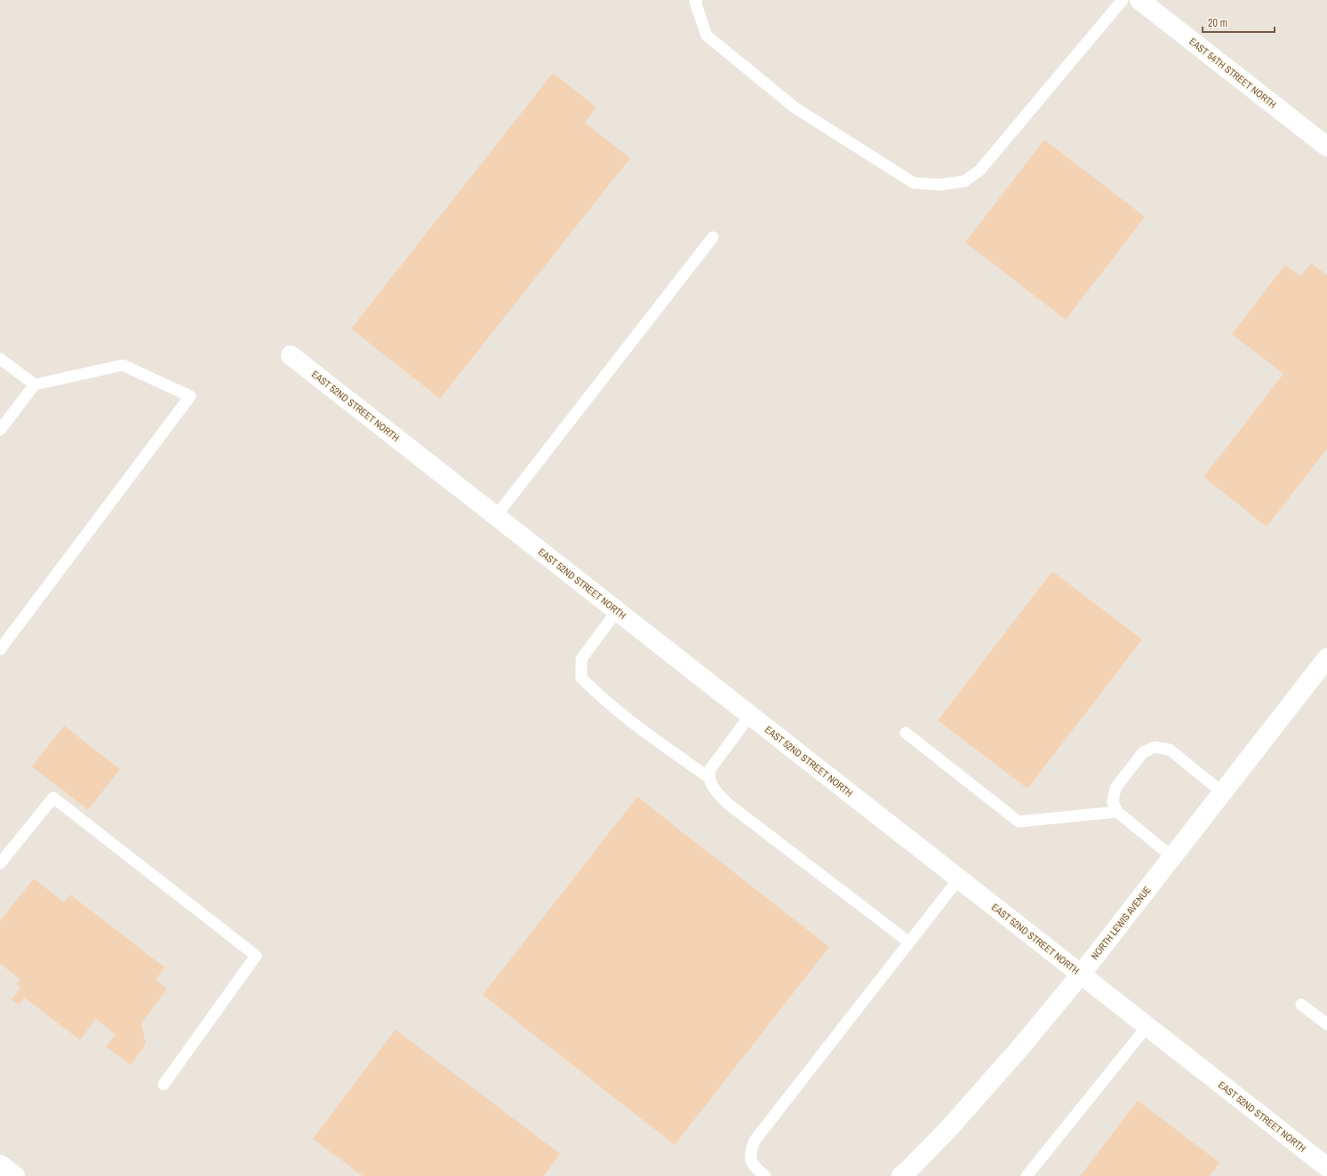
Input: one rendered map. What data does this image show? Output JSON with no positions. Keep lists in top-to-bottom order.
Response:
{
  "streets": {
    "street": ["EAST 54TH STREET NORTH", "EAST 52ND STREET NORTH", "NORTH LEWIS AVENUE"]
  },
  "crossings": [
    ["EAST 52ND STREET NORTH", "NORTH LEWIS AVENUE"]
  ],
  "scale_bar": "20 m"
}
